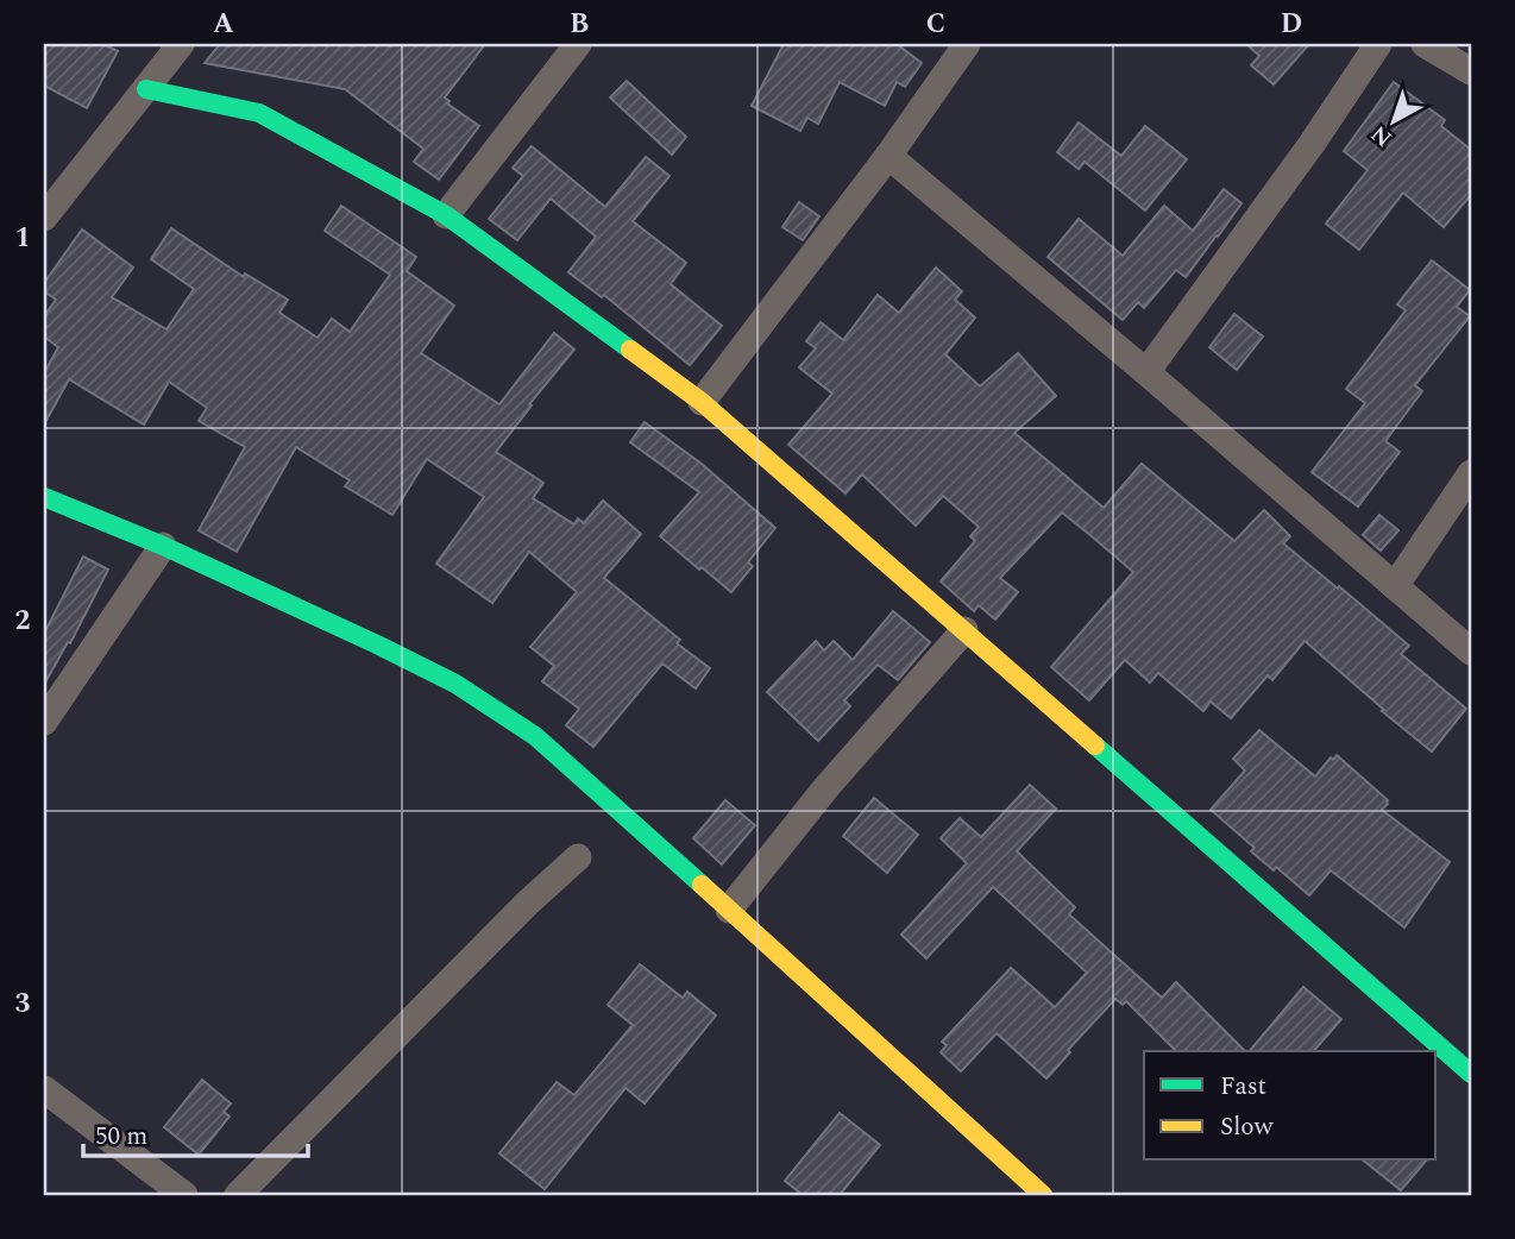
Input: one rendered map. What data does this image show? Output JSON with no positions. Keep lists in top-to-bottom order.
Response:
{
  "legend": ["Fast", "Slow"],
  "scale_bar": "50 m",
  "north": "bottom left",
  "grid": {
    "columns": [
      "A",
      "B",
      "C",
      "D"
    ],
    "rows": ["1", "2", "3"]
  }
}
